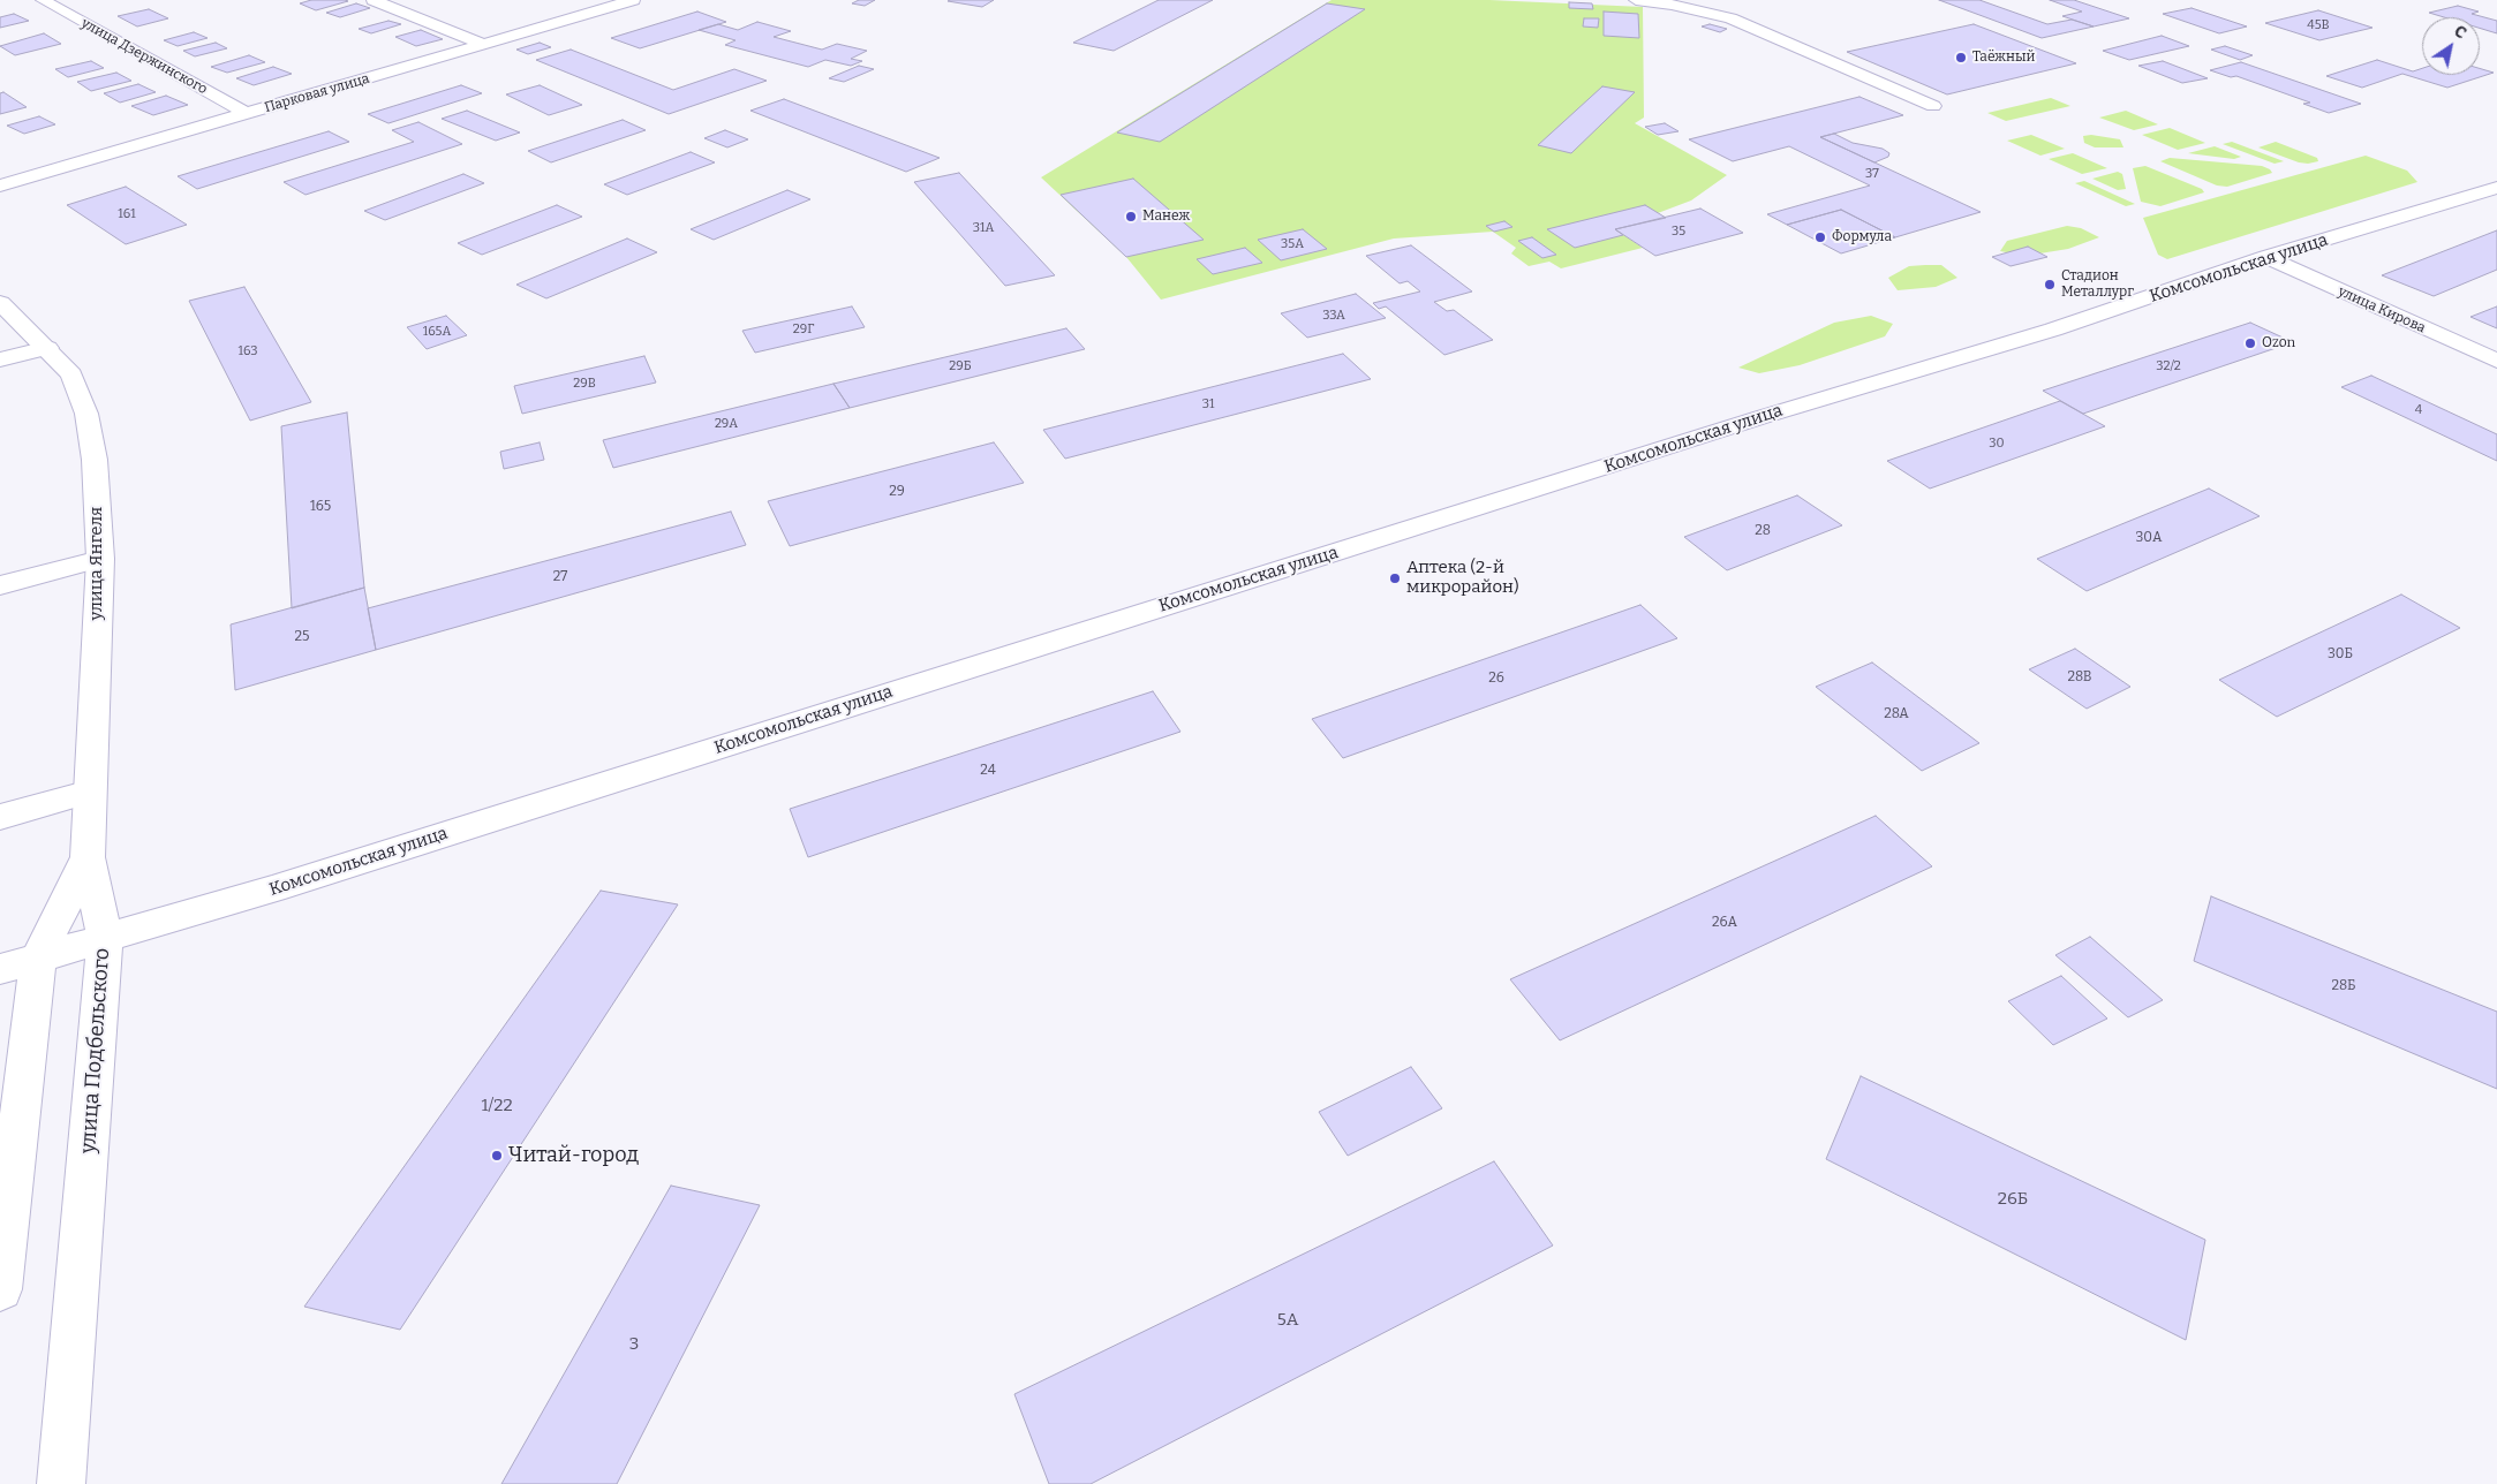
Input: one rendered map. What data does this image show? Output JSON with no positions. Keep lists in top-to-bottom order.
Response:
{
  "streets": {
    "main road": [
      "улица Дзержинского",
      "Парковая улица",
      "Комсомольская улица",
      "улица Кирова",
      "улица Янгеля",
      "улица Подбельского"
    ]
  },
  "crossings": [
    ["улица Дзержинского", "Парковая улица"],
    ["Комсомольская улица", "улица Кирова"],
    ["Комсомольская улица", "улица Подбельского"],
    ["улица Янгеля", "улица Подбельского"]
  ],
  "places": [
    "Таёжный",
    "Манеж",
    "Формула",
    "Стадион Металлург",
    "Ozon",
    "Аптека (2-й микрорайон)",
    "Читай-город"
  ],
  "house_numbers": [
    "45В",
    "37",
    "161",
    "31А",
    "35",
    "35А",
    "33А",
    "29Г",
    "165А",
    "163",
    "29Б",
    "32/2",
    "29В",
    "31",
    "4",
    "29А",
    "30",
    "29",
    "165",
    "28",
    "30А",
    "27",
    "25",
    "30Б",
    "28В",
    "26",
    "28А",
    "24",
    "26А",
    "28Б",
    "1/22",
    "26Б",
    "5А",
    "3"
  ],
  "north": "top right"
}
